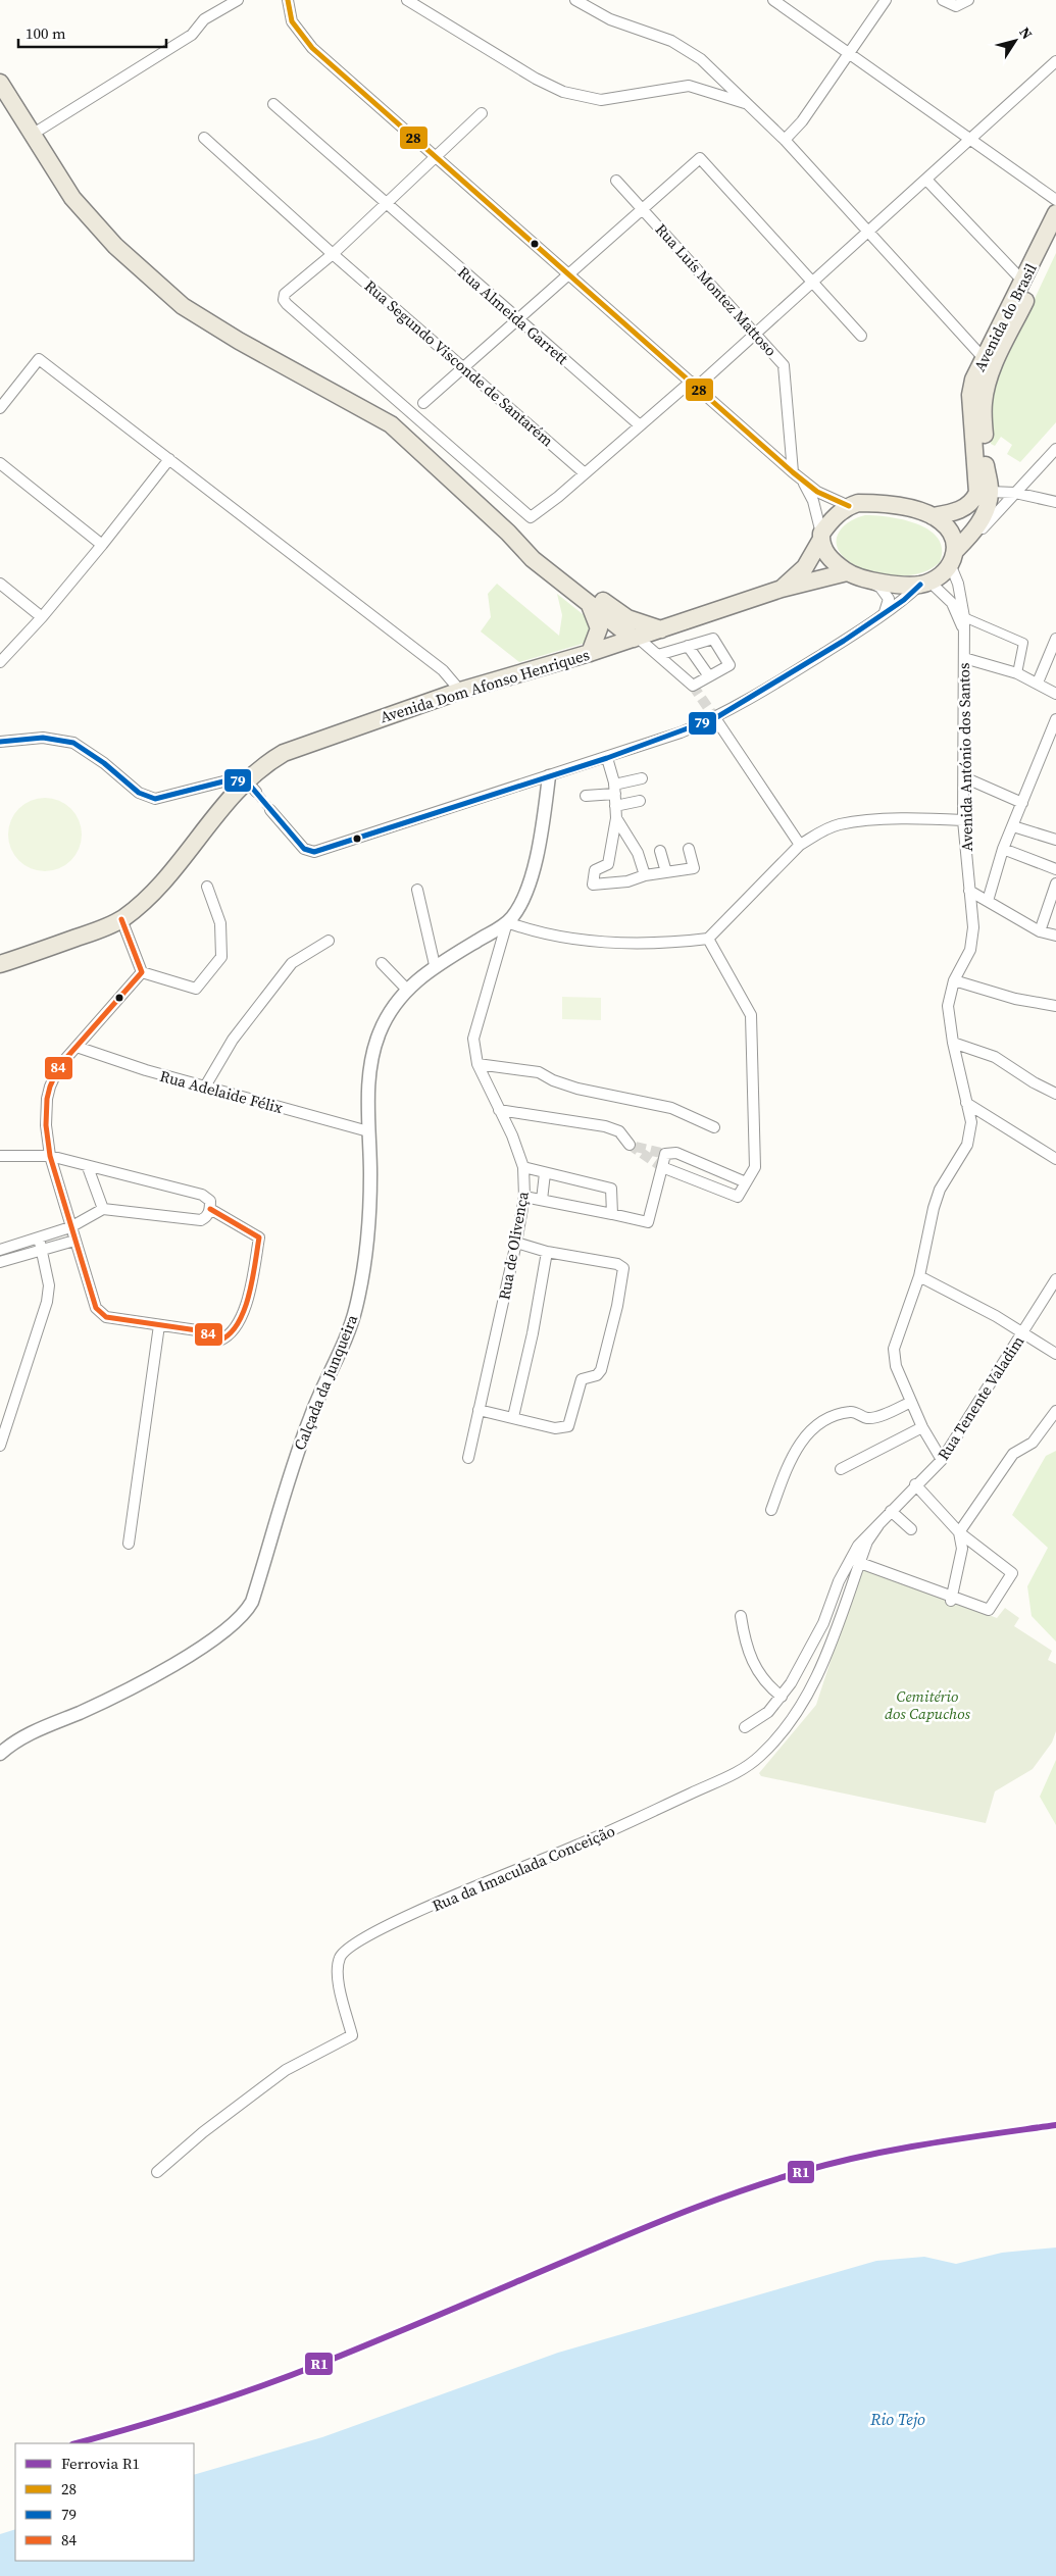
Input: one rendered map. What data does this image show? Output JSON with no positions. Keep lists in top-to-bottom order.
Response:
{
  "streets": {
    "main road": ["Avenida do Brasil", "Avenida Dom Afonso Henriques"],
    "street": [
      "Rua Luís Montez Mattoso",
      "Rua Almeida Garrett",
      "Rua Segundo Visconde de Santarém",
      "Avenida António dos Santos",
      "Rua Adelaide Félix",
      "Rua de Olivença",
      "Calçada da Junqueira",
      "Rua Tenente Valadim",
      "Rua da Imaculada Conceição"
    ]
  },
  "crossings": [
    ["Avenida do Brasil", "Avenida Dom Afonso Henriques"],
    ["Avenida do Brasil", "Avenida António dos Santos"],
    ["Avenida Dom Afonso Henriques", "Avenida António dos Santos"],
    ["Avenida António dos Santos", "Rua Tenente Valadim"],
    ["Rua Adelaide Félix", "Calçada da Junqueira"],
    ["Rua de Olivença", "Calçada da Junqueira"],
    ["Rua Tenente Valadim", "Rua da Imaculada Conceição"]
  ],
  "water": ["Rio Tejo"],
  "parks": ["Cemitério dos Capuchos"],
  "lines": [
    "transit line 28",
    "transit line 79",
    "transit line 84",
    "rail line R1"
  ],
  "legend": [
    "Ferrovia R1",
    "28",
    "79",
    "84"
  ],
  "scale_bar": "100 m",
  "north": "top right"
}
